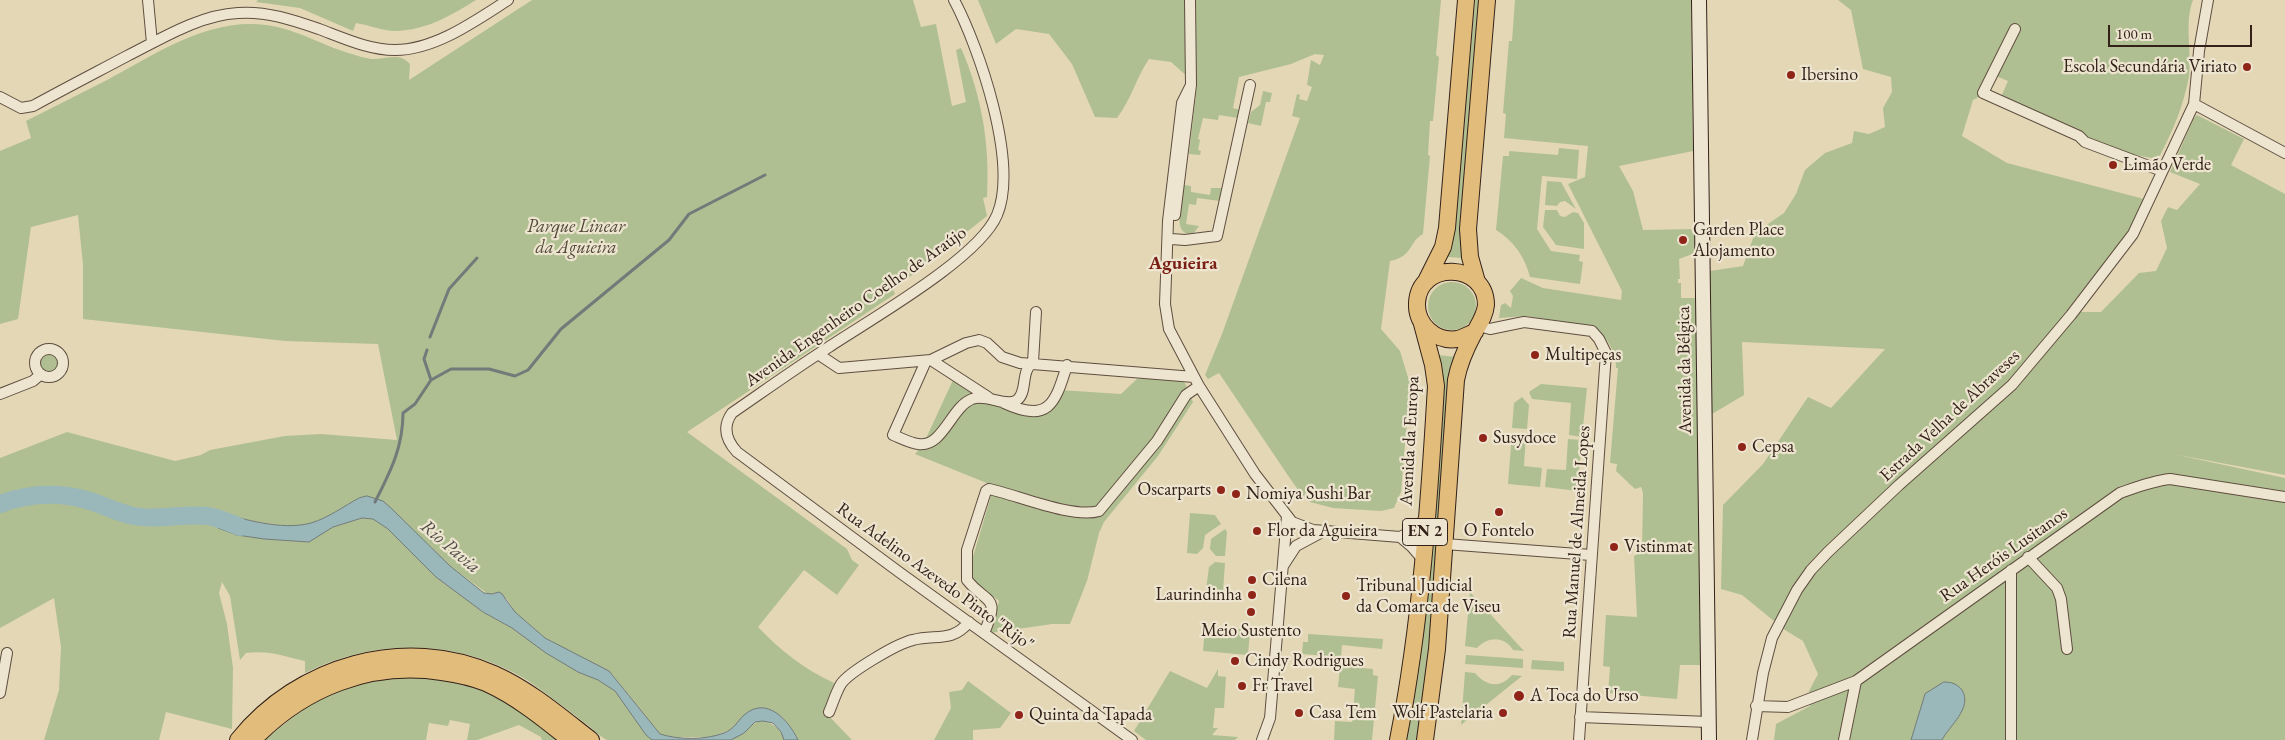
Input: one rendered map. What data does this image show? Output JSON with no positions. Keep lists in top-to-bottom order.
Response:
{
  "streets": {
    "main road": ["Avenida da Bélgica", "Avenida da Europa", "EN 2"],
    "street": [
      "Avenida Engenheiro Coelho de Araújo",
      "Estrada Velha de Abraveses",
      "Rua Manuel de Almeida Lopes",
      "Rua Heróis Lusitanos",
      "Rua Adelino Azevedo Pinto \"Rijo\""
    ]
  },
  "crossings": [
    ["Avenida Engenheiro Coelho de Araújo", "Rua Adelino Azevedo Pinto \"Rijo\""],
    ["Estrada Velha de Abraveses", "Rua Heróis Lusitanos"],
    ["Avenida da Europa", "EN 2"],
    ["Avenida da Europa", "Rua Manuel de Almeida Lopes"],
    ["EN 2", "Rua Manuel de Almeida Lopes"]
  ],
  "districts": ["Aguieira"],
  "water": ["Rio Pavia"],
  "parks": ["Parque Linear da Aguieira"],
  "places": [
    "Escola Secundária Viriato",
    "Ibersino",
    "Limão Verde",
    "Garden Place Alojamento",
    "Multipeças",
    "Susydoce",
    "Cepsa",
    "Oscarparts",
    "Nomiya Sushi Bar",
    "O Fontelo",
    "Flor da Aguieira",
    "Vistinmat",
    "Cilena",
    "Laurindinha",
    "Tribunal Judicial da Comarca de Viseu",
    "Meio Sustento",
    "Cindy Rodrigues",
    "Fr Travel",
    "A Toca do Urso",
    "Casa Tem",
    "Wolf Pastelaria",
    "Quinta da Tapada"
  ],
  "scale_bar": "100 m"
}
